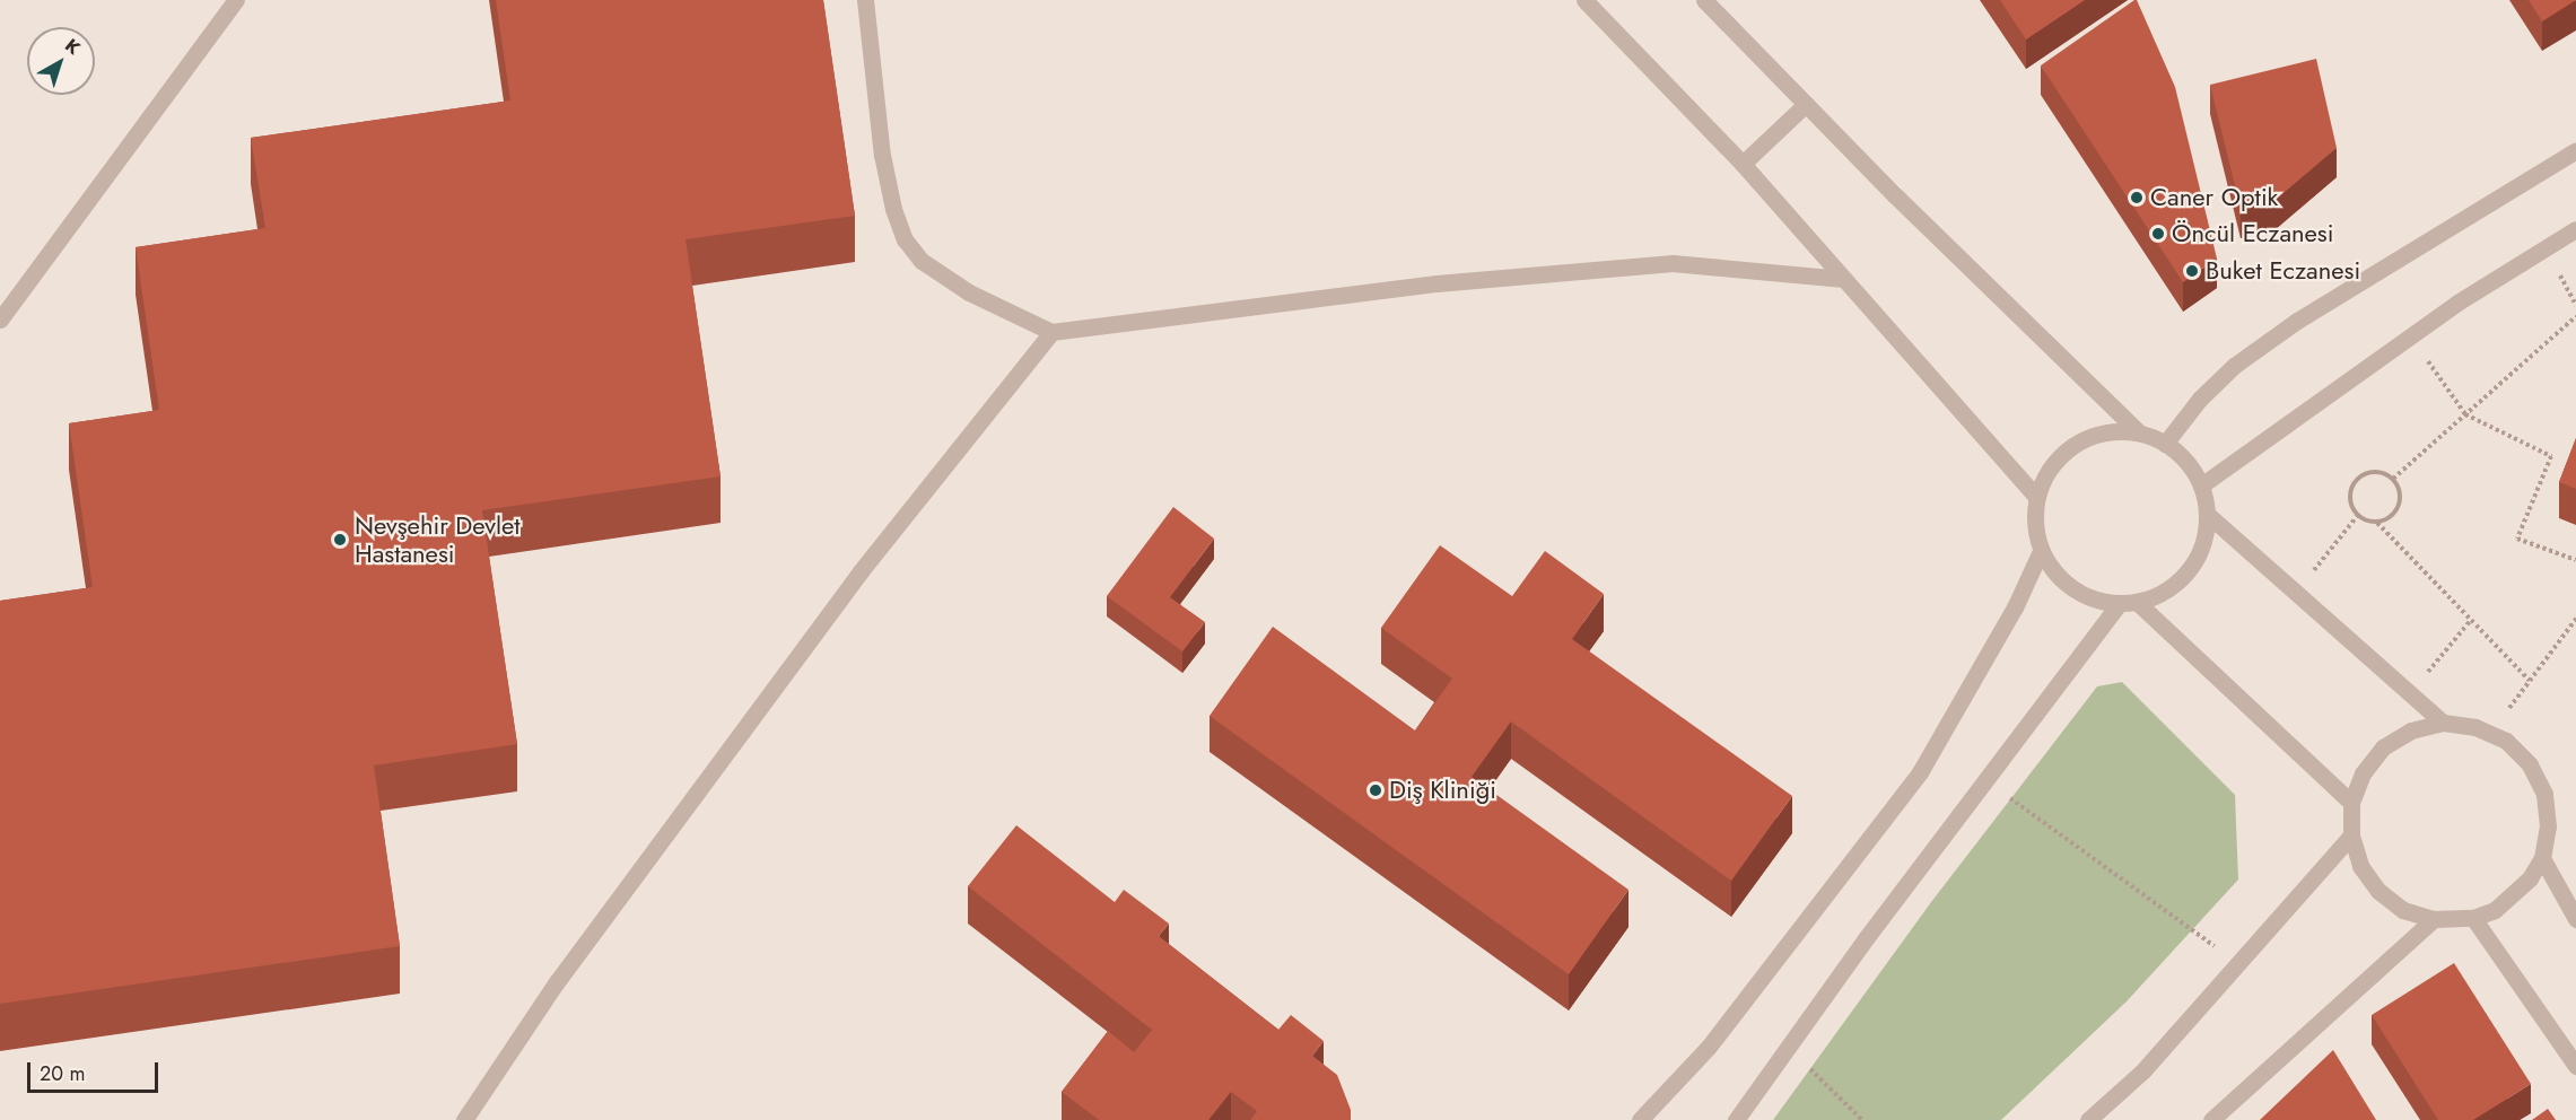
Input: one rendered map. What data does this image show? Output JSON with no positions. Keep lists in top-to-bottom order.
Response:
{
  "places": [
    "Caner Optik",
    "Öncül Eczanesi",
    "Buket Eczanesi",
    "Nevşehir Devlet Hastanesi",
    "Diş Kliniği"
  ],
  "scale_bar": "20 m",
  "north": "top right"
}
